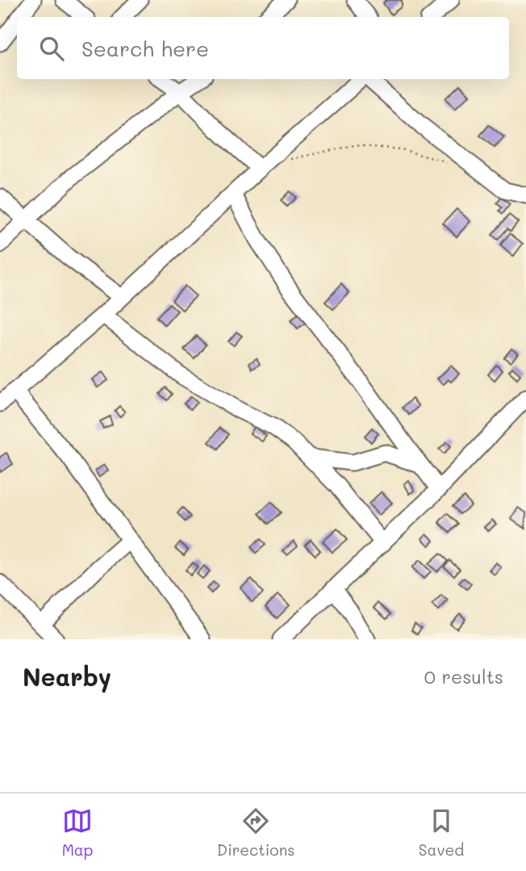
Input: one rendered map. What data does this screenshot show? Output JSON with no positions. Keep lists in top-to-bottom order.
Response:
{
  "page": {
    "search": "Search here",
    "heading": ["Nearby", "0 results"],
    "nav": ["Map", "Directions", "Saved"]
  }
}
